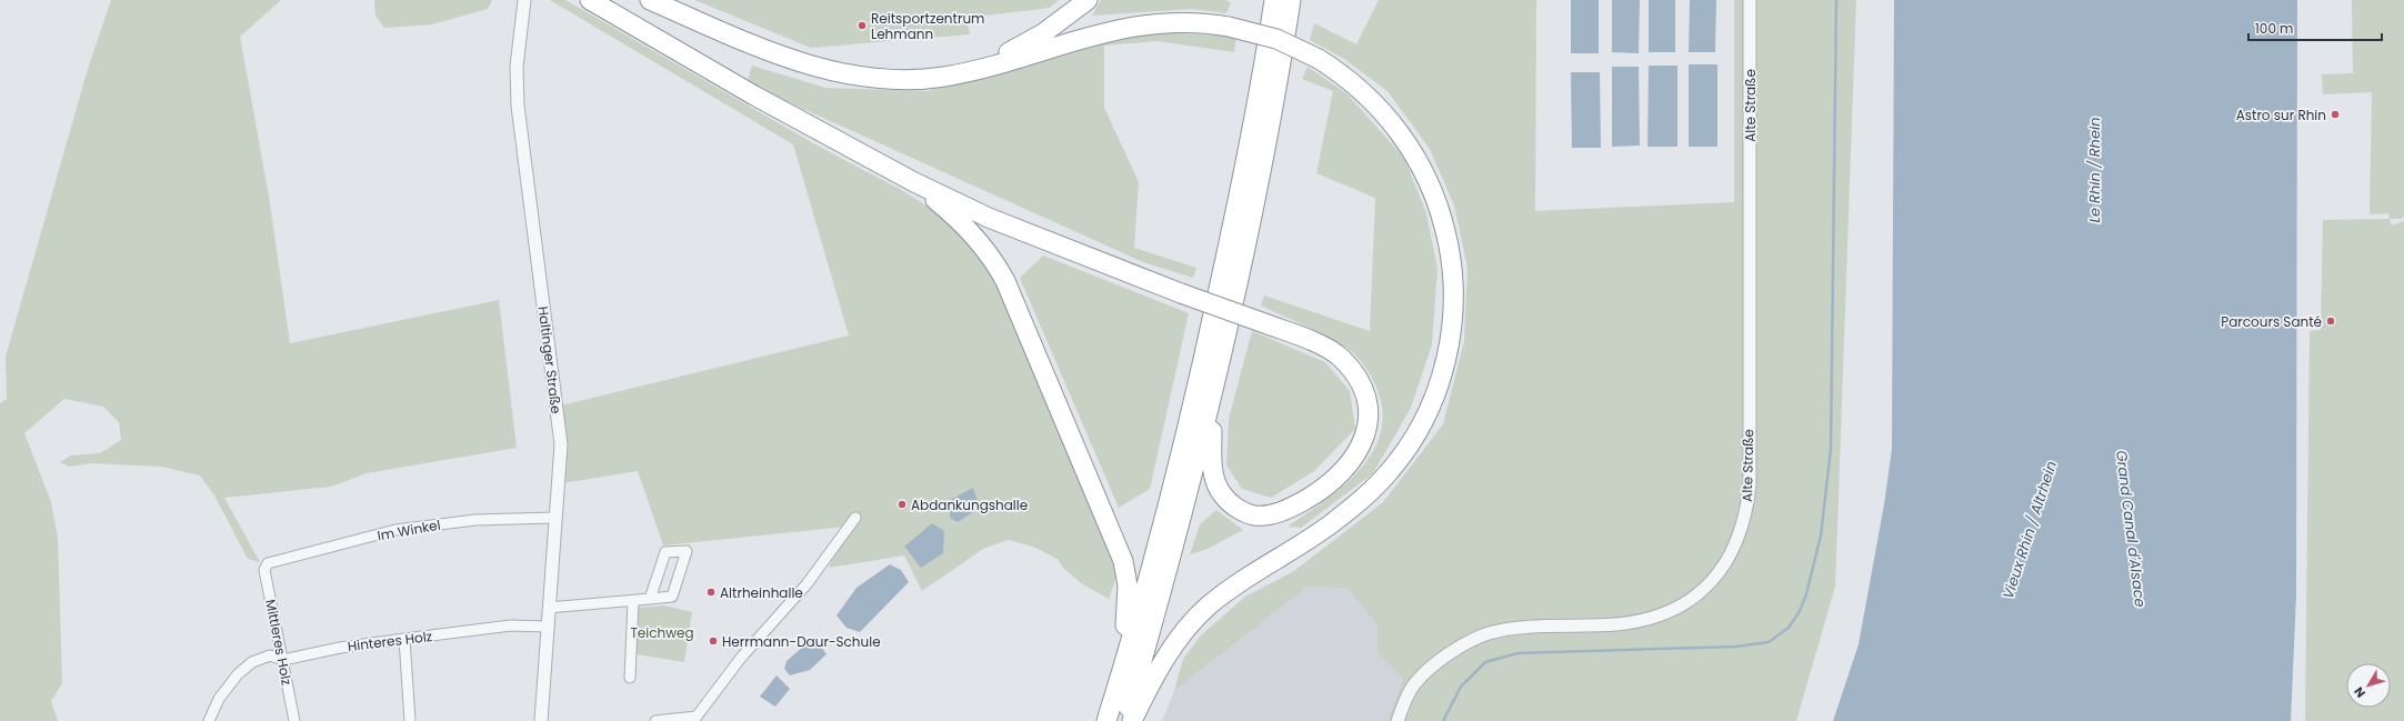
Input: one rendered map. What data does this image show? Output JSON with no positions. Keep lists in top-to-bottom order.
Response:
{
  "streets": {
    "street": [
      "Alte Straße",
      "Haltinger Straße",
      "Im Winkel",
      "Hinteres Holz",
      "Mittleres Holz"
    ]
  },
  "crossings": [
    ["Haltinger Straße", "Im Winkel"],
    ["Haltinger Straße", "Hinteres Holz"],
    ["Im Winkel", "Mittleres Holz"],
    ["Hinteres Holz", "Mittleres Holz"]
  ],
  "water": ["Le Rhin / Rhein", "Grand Canal d'Alsace", "Vieux Rhin / Altrhein"],
  "parks": ["Teichweg"],
  "places": [
    "Reitsportzentrum Lehmann",
    "Astro sur Rhin",
    "Parcours Santé",
    "Abdankungshalle",
    "Altrheinhalle",
    "Herrmann-Daur-Schule"
  ],
  "scale_bar": "100 m",
  "north": "bottom left"
}
